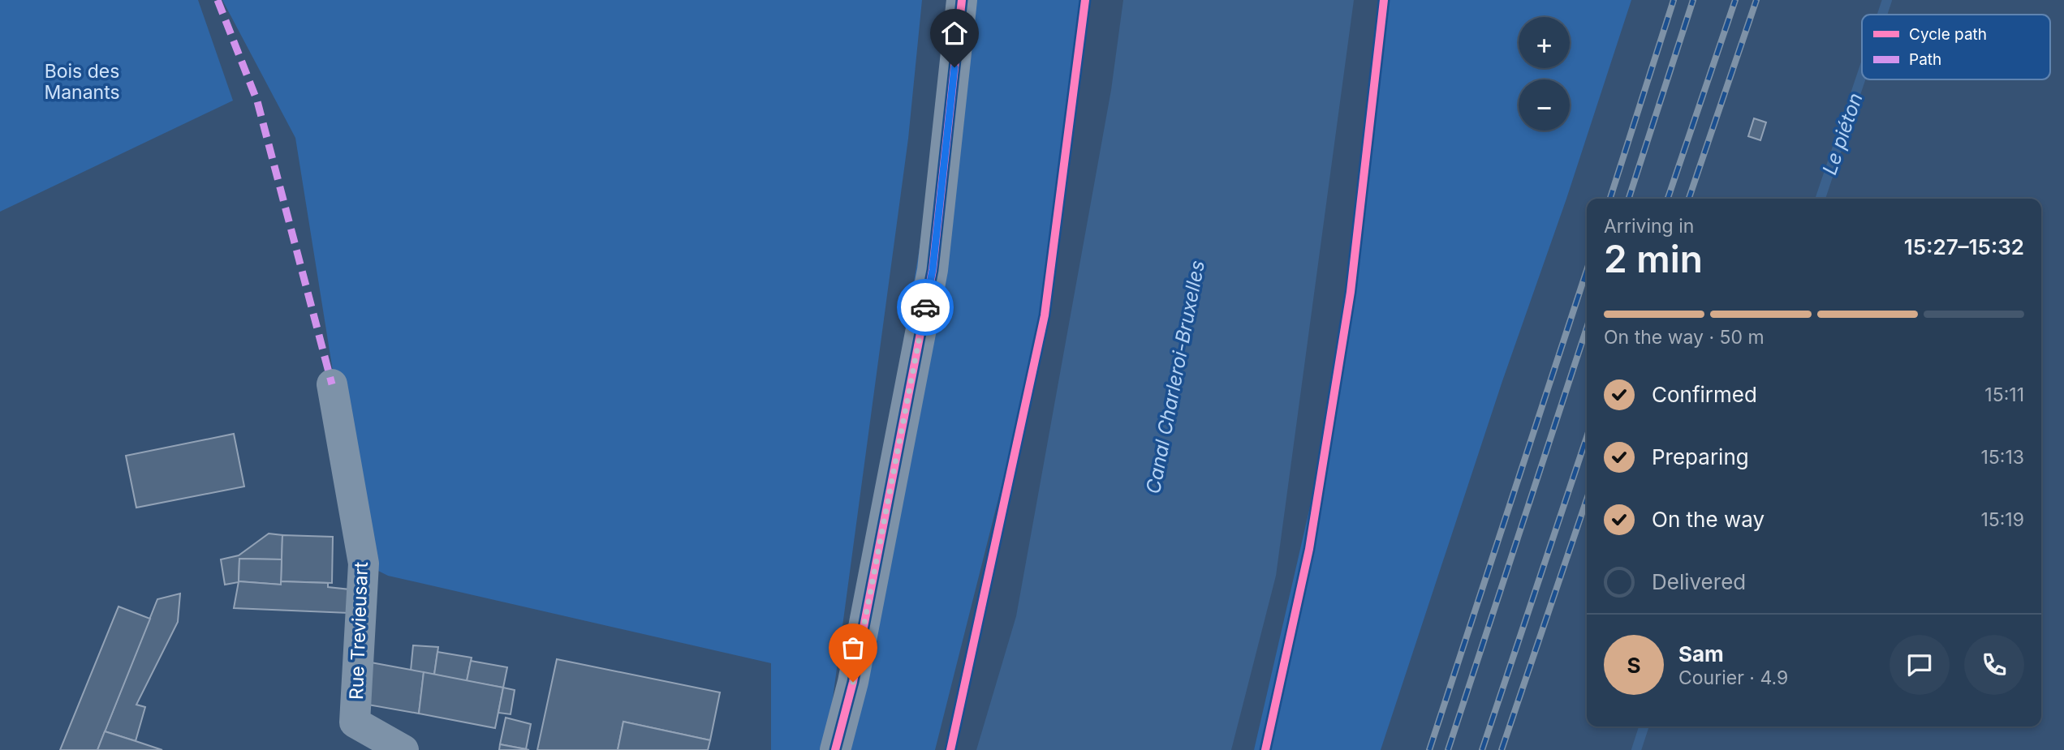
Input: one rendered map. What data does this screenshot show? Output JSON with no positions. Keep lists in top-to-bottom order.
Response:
{
  "streets": {
    "street": ["Rue Trevieusart"]
  },
  "water": ["Le piéton", "Canal Charleroi-Bruxelles"],
  "parks": ["Bois des Manants"],
  "legend": ["Cycle path", "Path"],
  "page": {
    "map_buttons": ["+", "−"],
    "heading": ["2 min", "Arriving in", "15:27–15:32"],
    "panel": ["Sam", "Courier · 4.9"],
    "bar": "On the way · 50 m",
    "list": [
      ["Confirmed", "15:11"],
      ["Preparing", "15:13"],
      ["On the way", "15:19"],
      "Delivered"
    ],
    "round": "S"
  }
}
